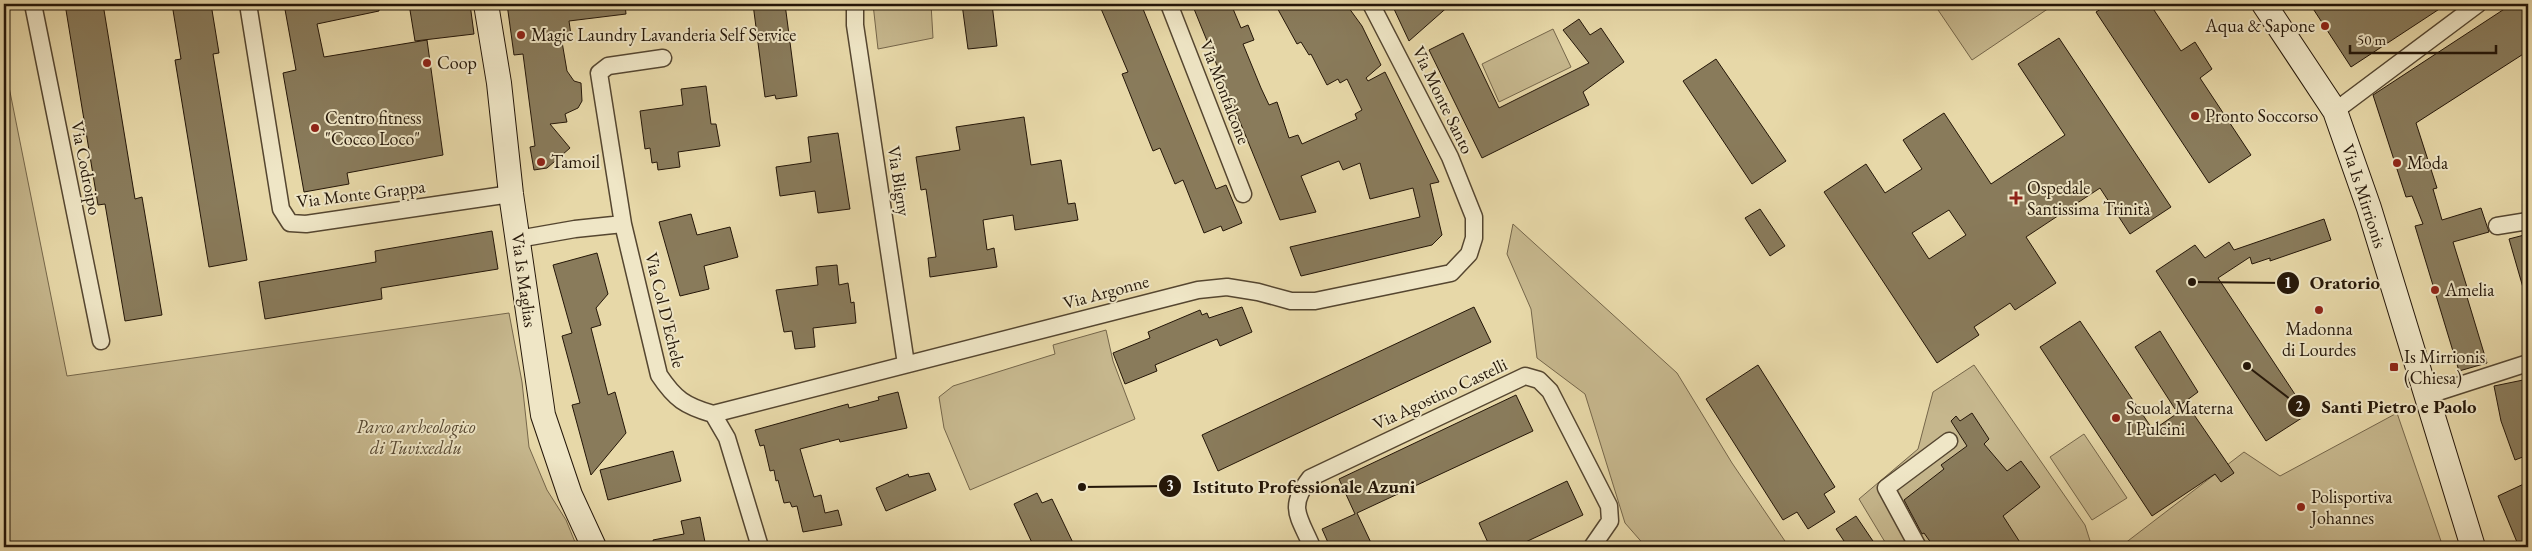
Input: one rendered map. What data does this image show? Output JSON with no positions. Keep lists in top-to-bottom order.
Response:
{
  "streets": {
    "street": [
      "Via Monfalcone",
      "Via Monte Santo",
      "Via Codroipo",
      "Via Bligny",
      "Via Monte Grappa",
      "Via Is Mirrionis",
      "Via Is Maglias",
      "Via Argonne",
      "Via Col D'Echele",
      "Via Agostino Castelli"
    ]
  },
  "crossings": [
    ["Via Monte Santo", "Via Argonne"],
    ["Via Bligny", "Via Argonne"],
    ["Via Monte Grappa", "Via Is Maglias"],
    ["Via Argonne", "Via Col D'Echele"]
  ],
  "parks": ["Parco archeologico di Tuvixeddu"],
  "places": {
    "other": [
      "Aqua & Sapone",
      "Magic Laundry Lavanderia Self Service",
      "Coop",
      "Pronto Soccorso",
      "Centro fitness \"Cocco Loco\"",
      "Tamoil",
      "Moda",
      "Oratorio",
      "Amelia",
      "Madonna di Lourdes",
      "Santi Pietro e Paolo",
      "Scuola Materna I Pulcini",
      "Istituto Professionale Azuni",
      "Polisportiva Johannes"
    ],
    "health": ["Ospedale Santissima Trinità"],
    "transit": ["Is Mirrionis (Chiesa)"]
  },
  "scale_bar": "50 m"
}
